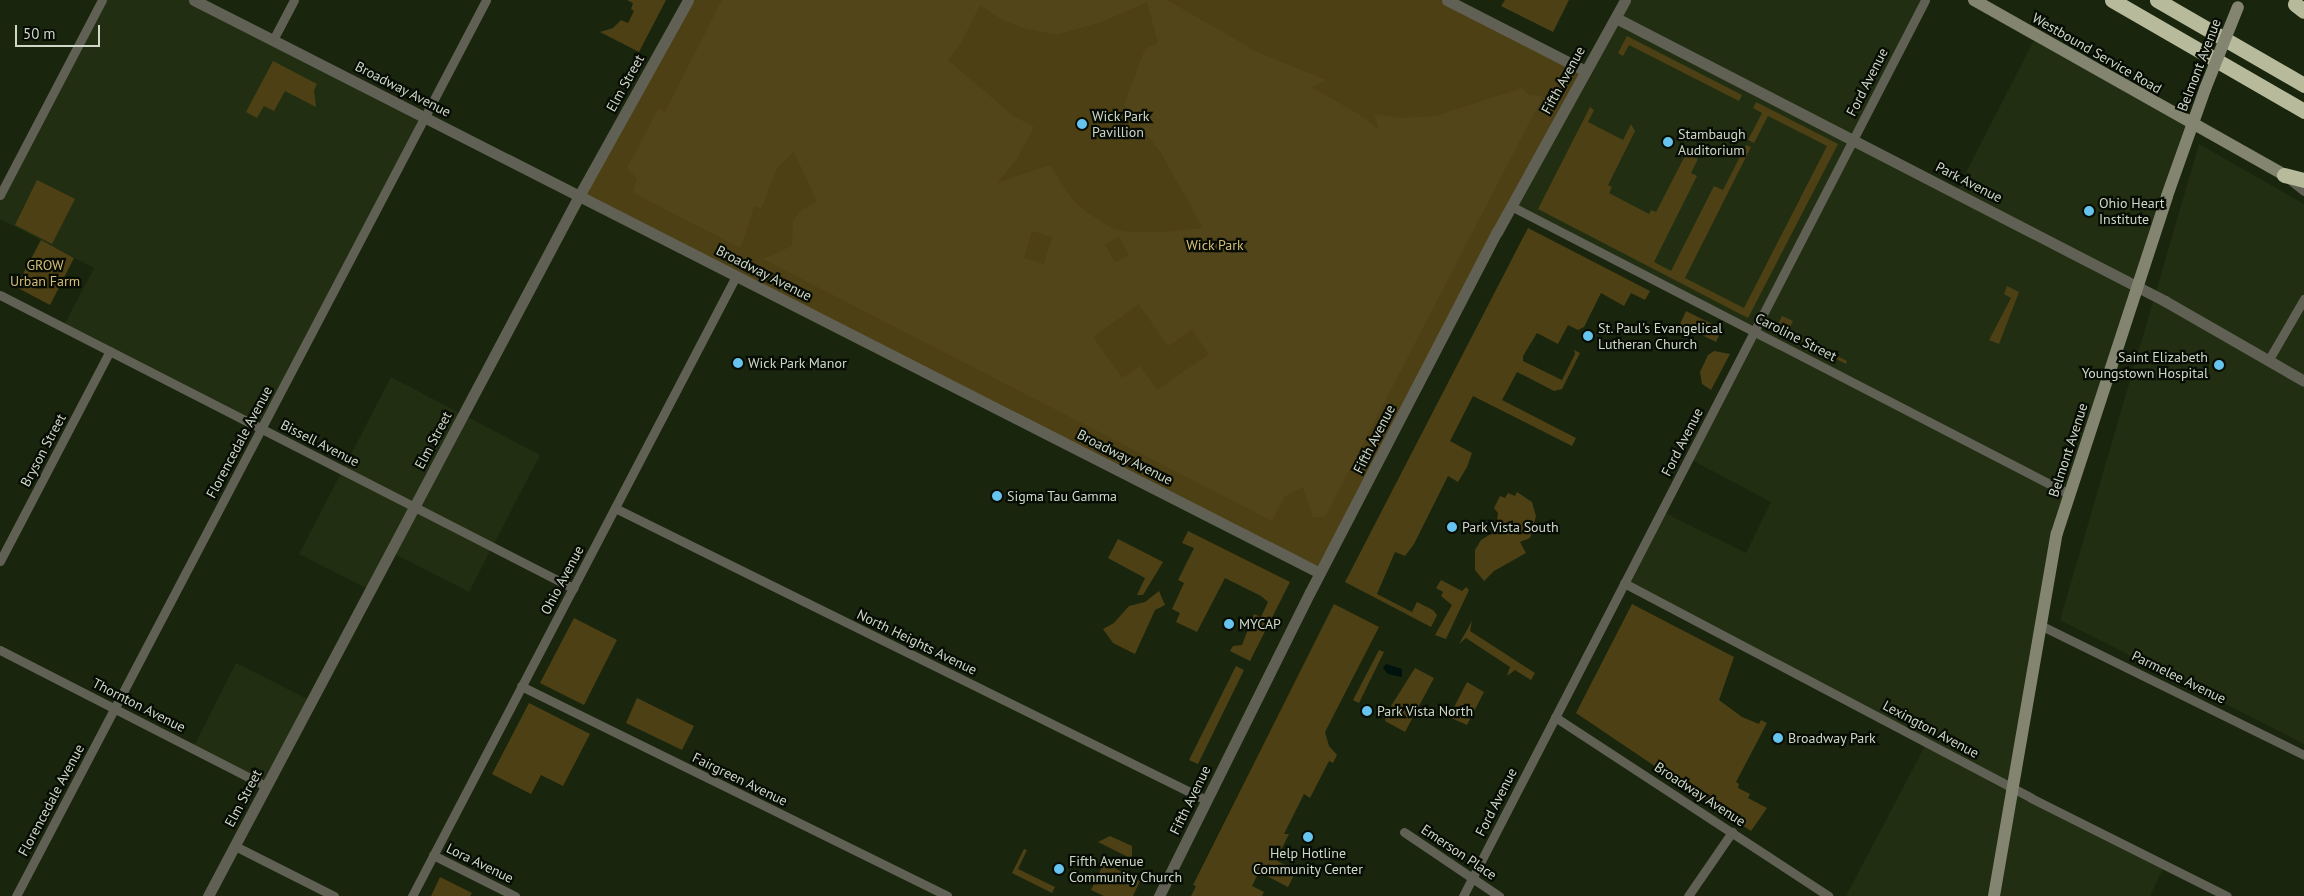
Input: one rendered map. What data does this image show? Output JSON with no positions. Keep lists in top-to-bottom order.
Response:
{
  "streets": {
    "main road": ["Westbound Service Road", "Belmont Avenue"],
    "street": [
      "Fifth Avenue",
      "Ford Avenue",
      "Elm Street",
      "Broadway Avenue",
      "Park Avenue",
      "Caroline Street",
      "Florencedale Avenue",
      "Bissell Avenue",
      "Bryson Street",
      "Ohio Avenue",
      "North Heights Avenue",
      "Parmelee Avenue",
      "Thornton Avenue",
      "Lexington Avenue",
      "Fairgreen Avenue",
      "Emerson Place",
      "Lora Avenue"
    ]
  },
  "crossings": [
    ["Westbound Service Road", "Belmont Avenue"],
    ["Belmont Avenue", "Park Avenue"],
    ["Belmont Avenue", "Caroline Street"],
    ["Belmont Avenue", "Parmelee Avenue"],
    ["Belmont Avenue", "Lexington Avenue"],
    ["Fifth Avenue", "Broadway Avenue"],
    ["Fifth Avenue", "Park Avenue"],
    ["Fifth Avenue", "Caroline Street"],
    ["Fifth Avenue", "North Heights Avenue"],
    ["Ford Avenue", "Broadway Avenue"],
    ["Ford Avenue", "Park Avenue"],
    ["Ford Avenue", "Caroline Street"],
    ["Ford Avenue", "Lexington Avenue"],
    ["Ford Avenue", "Emerson Place"],
    ["Elm Street", "Broadway Avenue"],
    ["Elm Street", "Bissell Avenue"],
    ["Elm Street", "Thornton Avenue"],
    ["Broadway Avenue", "Florencedale Avenue"],
    ["Broadway Avenue", "Ohio Avenue"],
    ["Florencedale Avenue", "Bissell Avenue"],
    ["Florencedale Avenue", "Thornton Avenue"],
    ["Bissell Avenue", "Bryson Street"],
    ["Bissell Avenue", "Ohio Avenue"],
    ["Ohio Avenue", "North Heights Avenue"],
    ["Ohio Avenue", "Fairgreen Avenue"],
    ["Ohio Avenue", "Lora Avenue"]
  ],
  "parks": ["Wick Park", "GROW Urban Farm"],
  "places": [
    "Wick Park Pavillion",
    "Stambaugh Auditorium",
    "Ohio Heart Institute",
    "St. Paul's Evangelical Lutheran Church",
    "Wick Park Manor",
    "Saint Elizabeth Youngstown Hospital",
    "Sigma Tau Gamma",
    "Park Vista South",
    "MYCAP",
    "Park Vista North",
    "Broadway Park",
    "Help Hotline Community Center",
    "Fifth Avenue Community Church"
  ],
  "scale_bar": "50 m"
}
